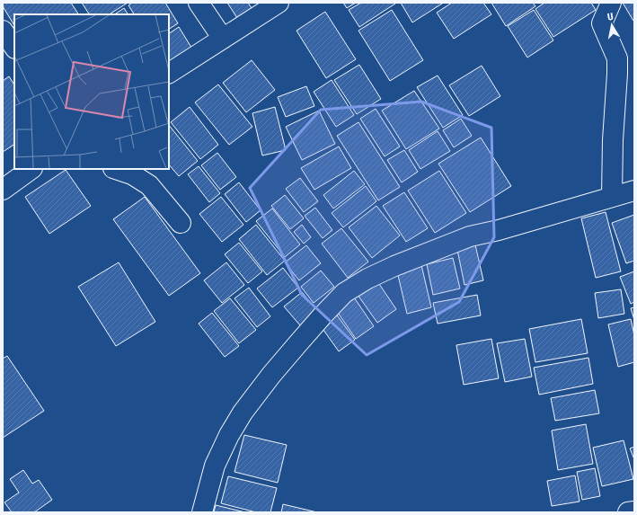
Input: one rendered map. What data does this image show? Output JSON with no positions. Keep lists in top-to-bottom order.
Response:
{
  "north": "top"
}
